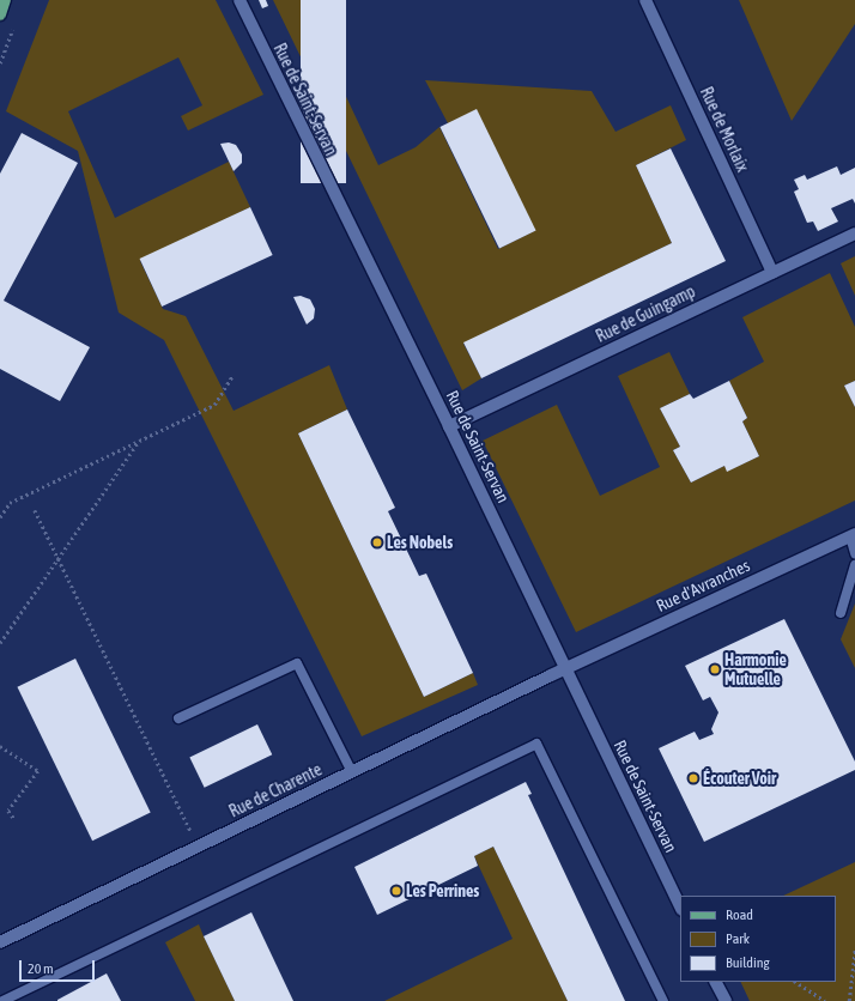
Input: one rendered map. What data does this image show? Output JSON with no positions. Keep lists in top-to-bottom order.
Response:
{
  "streets": {
    "street": [
      "Rue de Saint-Servan",
      "Rue de Morlaix",
      "Rue de Guingamp",
      "Rue d'Avranches",
      "Rue de Charente"
    ]
  },
  "crossings": [
    ["Rue de Saint-Servan", "Rue de Guingamp"],
    ["Rue de Saint-Servan", "Rue d'Avranches"],
    ["Rue de Saint-Servan", "Rue de Charente"],
    ["Rue de Morlaix", "Rue de Guingamp"],
    ["Rue d'Avranches", "Rue de Charente"]
  ],
  "places": [
    "Les Nobels",
    "Harmonie Mutuelle",
    "Écouter Voir",
    "Les Perrines"
  ],
  "legend": ["Road", "Park", "Building"],
  "scale_bar": "20 m"
}
